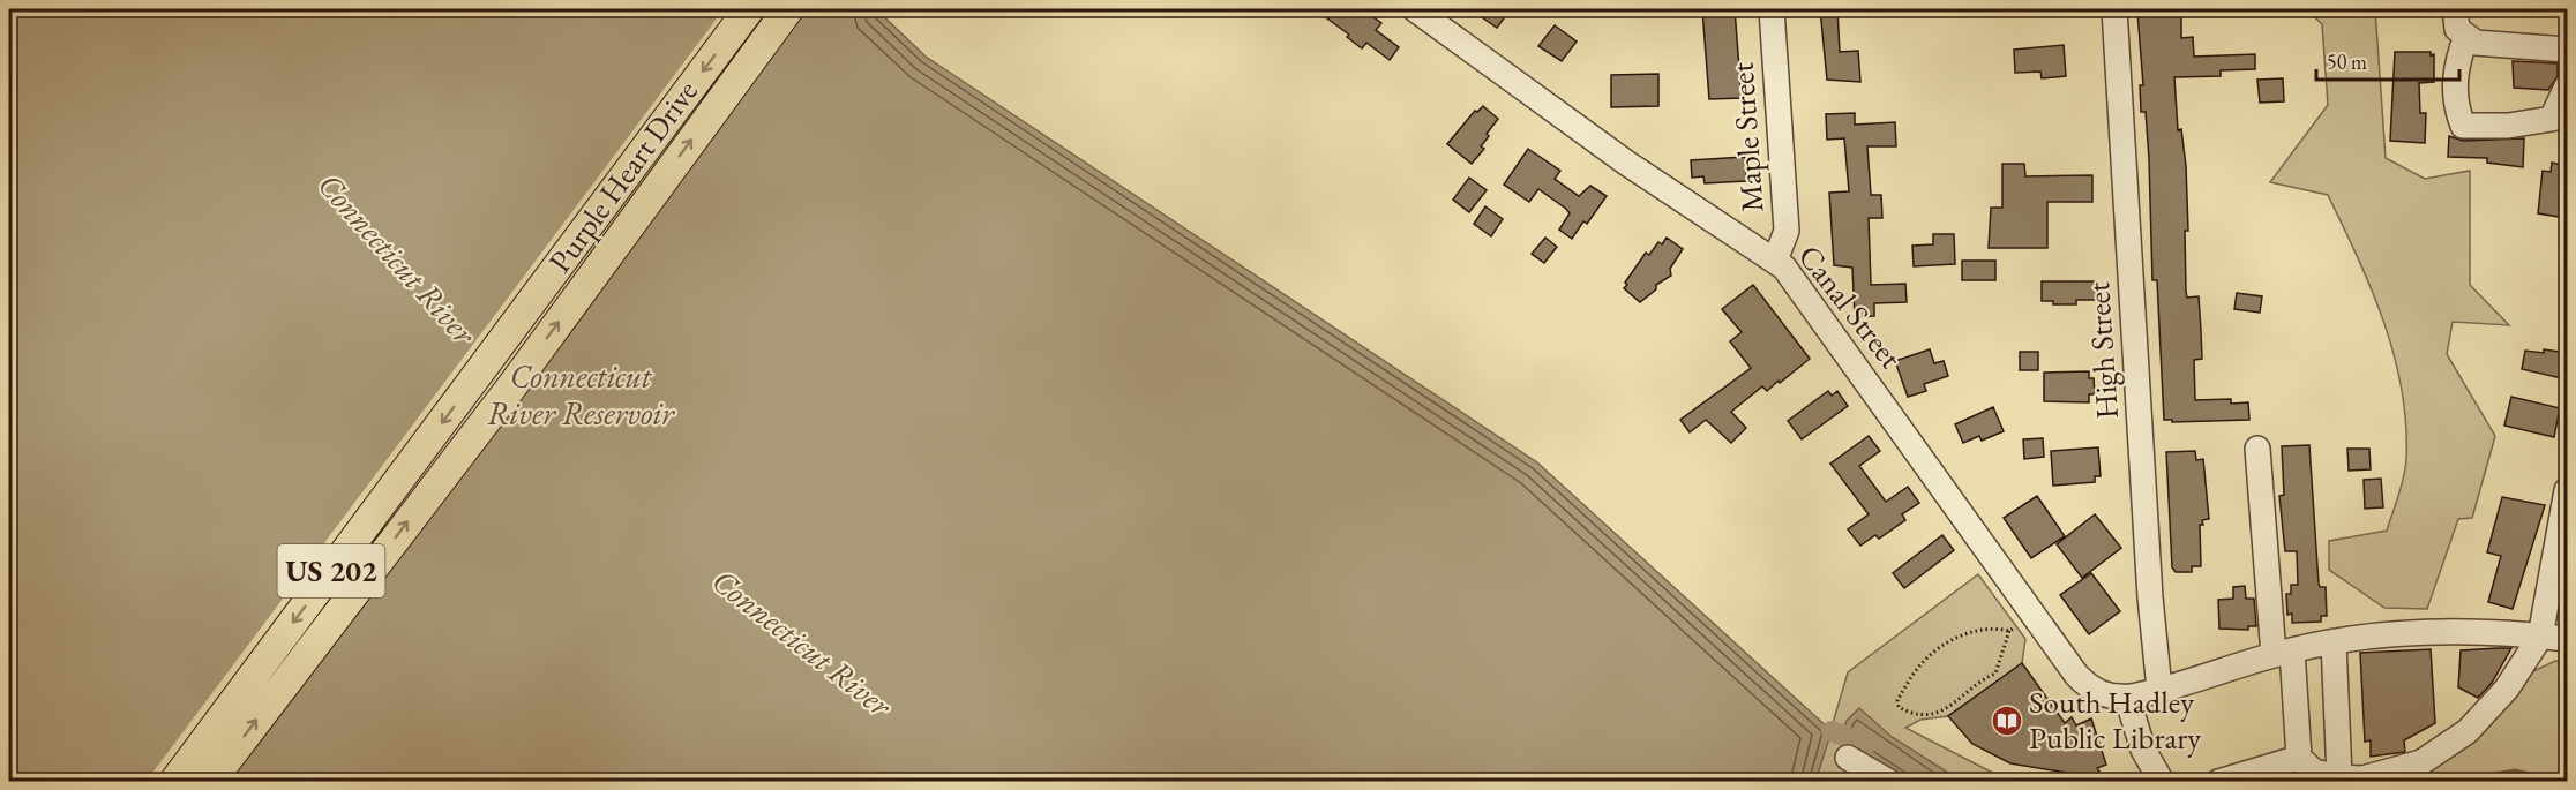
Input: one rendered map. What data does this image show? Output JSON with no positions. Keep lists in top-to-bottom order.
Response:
{
  "streets": {
    "main road": ["Purple Heart Drive", "US 202"],
    "street": ["Maple Street", "Canal Street", "High Street"]
  },
  "crossings": [
    ["Maple Street", "Canal Street"],
    ["Canal Street", "High Street"]
  ],
  "water": ["Connecticut River", "Connecticut River Reservoir"],
  "places": {
    "library": ["South Hadley Public Library"]
  },
  "scale_bar": "50 m"
}
